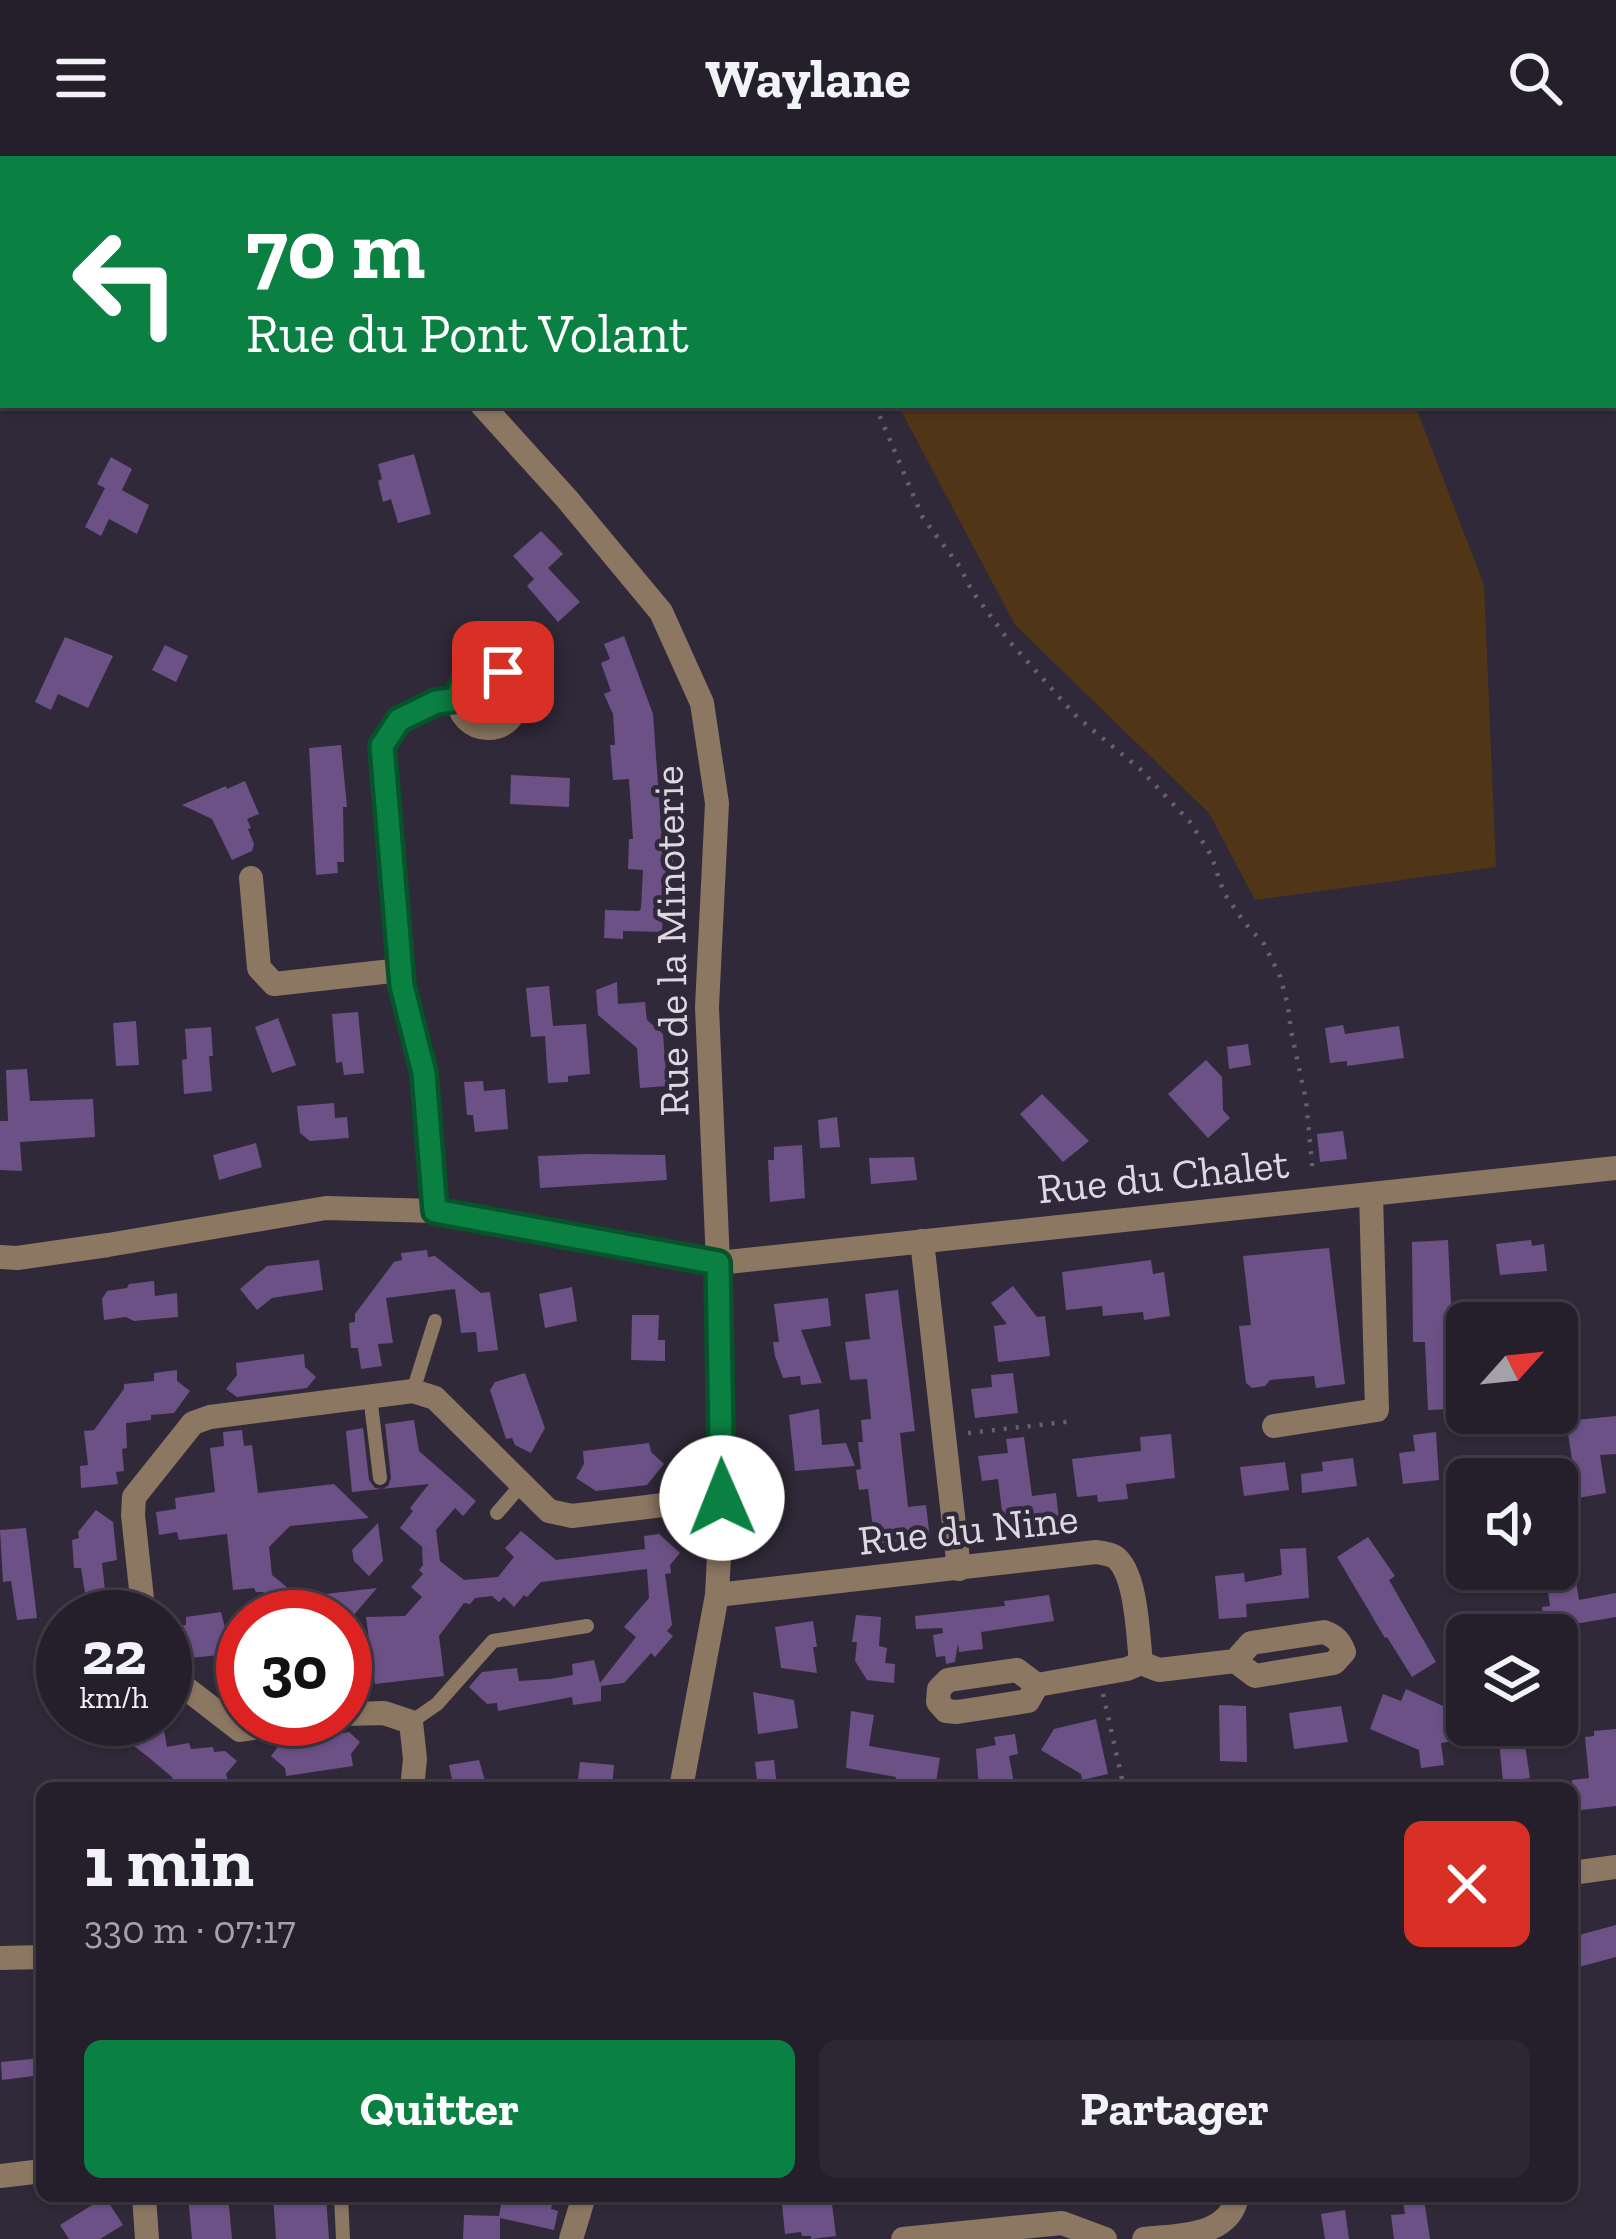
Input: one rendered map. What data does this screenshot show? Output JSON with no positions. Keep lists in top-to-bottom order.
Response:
{
  "streets": {
    "street": ["Rue de la Minoterie", "Rue du Chalet", "Rue du Nine"]
  },
  "crossings": [
    ["Rue de la Minoterie", "Rue du Chalet"],
    ["Rue de la Minoterie", "Rue du Nine"]
  ],
  "north": "top right",
  "page": {
    "header": "Waylane",
    "turn": ["70 m", "Rue du Pont Volant"],
    "speed": "22 km/h",
    "limit": "30",
    "heading": ["1 min", "330 m · 07:17"],
    "buttons": ["Quitter", "Partager"]
  }
}
